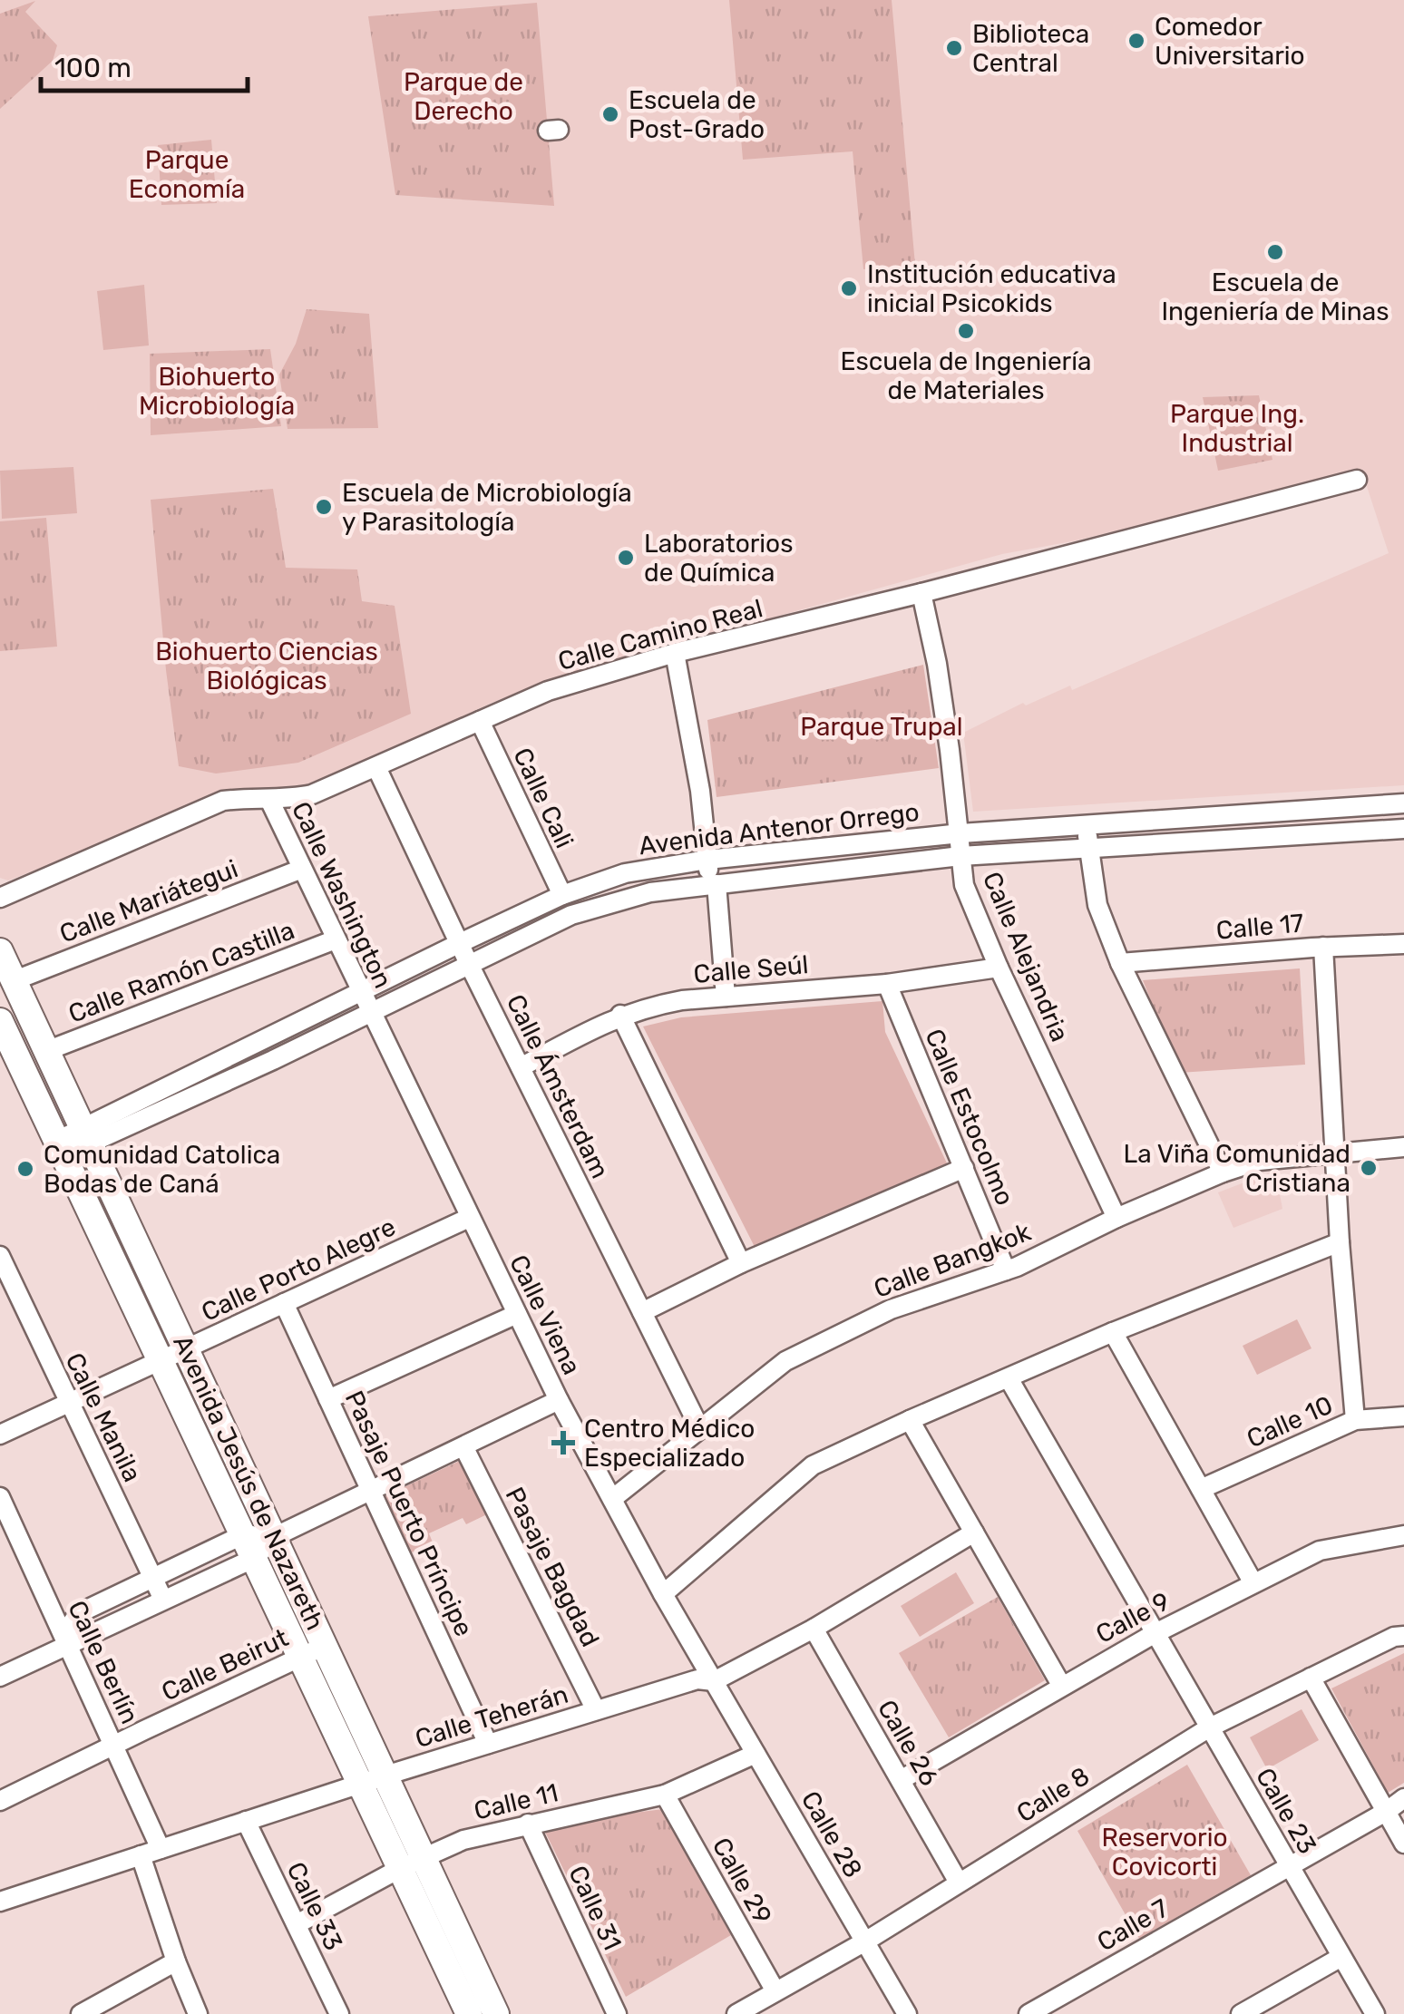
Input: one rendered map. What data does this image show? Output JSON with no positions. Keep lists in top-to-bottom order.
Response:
{
  "streets": {
    "main road": ["Avenida Jesús de Nazareth"],
    "street": [
      "Calle Camino Real",
      "Calle Cali",
      "Avenida Antenor Orrego",
      "Calle Washington",
      "Calle Mariátegui",
      "Calle 17",
      "Calle Alejandria",
      "Calle Seúl",
      "Calle Ramón Castilla",
      "Calle Ámsterdam",
      "Calle Estocolmo",
      "Calle Bangkok",
      "Calle Porto Alegre",
      "Calle Viena",
      "Calle Manila",
      "Calle 10",
      "Pasaje Puerto Príncipe",
      "Pasaje Bagdad",
      "Calle 9",
      "Calle Berlín",
      "Calle Beirut",
      "Calle Teherán",
      "Calle 26",
      "Calle 8",
      "Calle 11",
      "Calle 23",
      "Calle 28",
      "Calle 29",
      "Calle 33",
      "Calle 31",
      "Calle 7"
    ]
  },
  "crossings": [
    ["Calle Camino Real", "Calle Cali"],
    ["Calle Camino Real", "Calle Washington"],
    ["Calle Camino Real", "Calle Alejandria"],
    ["Calle Camino Real", "Calle Ámsterdam"],
    ["Calle Cali", "Avenida Antenor Orrego"],
    ["Avenida Antenor Orrego", "Calle Washington"],
    ["Avenida Antenor Orrego", "Calle Alejandria"],
    ["Avenida Antenor Orrego", "Calle Ámsterdam"],
    ["Avenida Antenor Orrego", "Calle Viena"],
    ["Avenida Antenor Orrego", "Avenida Jesús de Nazareth"],
    ["Calle Washington", "Calle Mariátegui"],
    ["Calle Washington", "Calle Ramón Castilla"],
    ["Calle Washington", "Calle Viena"],
    ["Calle Mariátegui", "Avenida Jesús de Nazareth"],
    ["Calle Alejandria", "Calle Seúl"],
    ["Calle Alejandria", "Calle Bangkok"],
    ["Calle Seúl", "Calle Ámsterdam"],
    ["Calle Seúl", "Calle Estocolmo"],
    ["Calle Ramón Castilla", "Avenida Jesús de Nazareth"],
    ["Calle Ámsterdam", "Calle Bangkok"],
    ["Calle Estocolmo", "Calle Bangkok"],
    ["Calle Bangkok", "Calle Viena"],
    ["Calle Porto Alegre", "Calle Viena"],
    ["Calle Porto Alegre", "Calle Manila"],
    ["Calle Porto Alegre", "Avenida Jesús de Nazareth"],
    ["Calle Porto Alegre", "Pasaje Puerto Príncipe"],
    ["Calle Viena", "Calle Teherán"],
    ["Calle Viena", "Calle 28"],
    ["Avenida Jesús de Nazareth", "Calle Beirut"],
    ["Avenida Jesús de Nazareth", "Calle Teherán"],
    ["Avenida Jesús de Nazareth", "Calle 11"],
    ["Pasaje Puerto Príncipe", "Calle Teherán"],
    ["Pasaje Bagdad", "Calle Teherán"],
    ["Calle 9", "Calle 26"],
    ["Calle 9", "Calle 23"],
    ["Calle Berlín", "Calle Beirut"],
    ["Calle Berlín", "Calle Teherán"],
    ["Calle Teherán", "Calle 26"],
    ["Calle Teherán", "Calle 28"],
    ["Calle Teherán", "Calle 33"],
    ["Calle 26", "Calle 8"],
    ["Calle 8", "Calle 23"],
    ["Calle 8", "Calle 28"],
    ["Calle 8", "Calle 29"],
    ["Calle 11", "Calle 28"],
    ["Calle 11", "Calle 29"],
    ["Calle 11", "Calle 33"],
    ["Calle 11", "Calle 31"],
    ["Calle 23", "Calle 7"]
  ],
  "parks": [
    "Parque de Derecho",
    "Parque Economía",
    "Biohuerto Microbiología",
    "Parque Ing. Industrial",
    "Biohuerto Ciencias Biológicas",
    "Parque Trupal",
    "Reservorio Covicorti"
  ],
  "places": {
    "other": [
      "Comedor Universitario",
      "Biblioteca Central",
      "Escuela de Post-Grado",
      "Escuela de Ingeniería de Minas",
      "Institución educativa inicial Psicokids",
      "Escuela de Ingeniería de Materiales",
      "Escuela de Microbiología y Parasitología",
      "Laboratorios de Química",
      "La Viña Comunidad Cristiana",
      "Comunidad Catolica Bodas de Caná"
    ],
    "health": ["Centro Médico Especializado"]
  },
  "scale_bar": "100 m"
}
